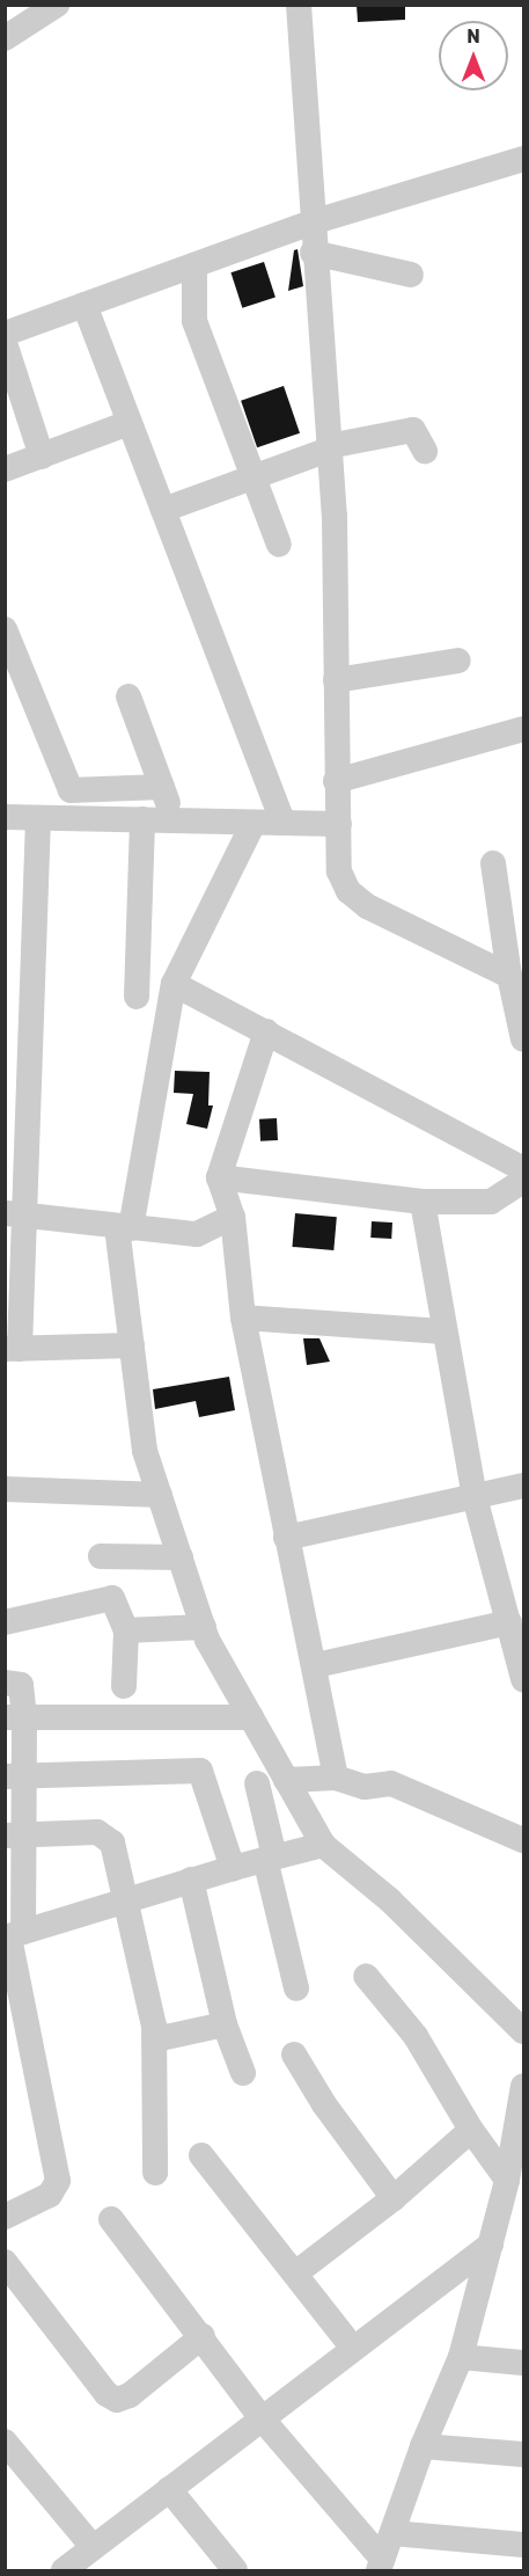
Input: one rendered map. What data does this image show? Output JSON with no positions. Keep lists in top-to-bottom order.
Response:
{
  "north": "top"
}
